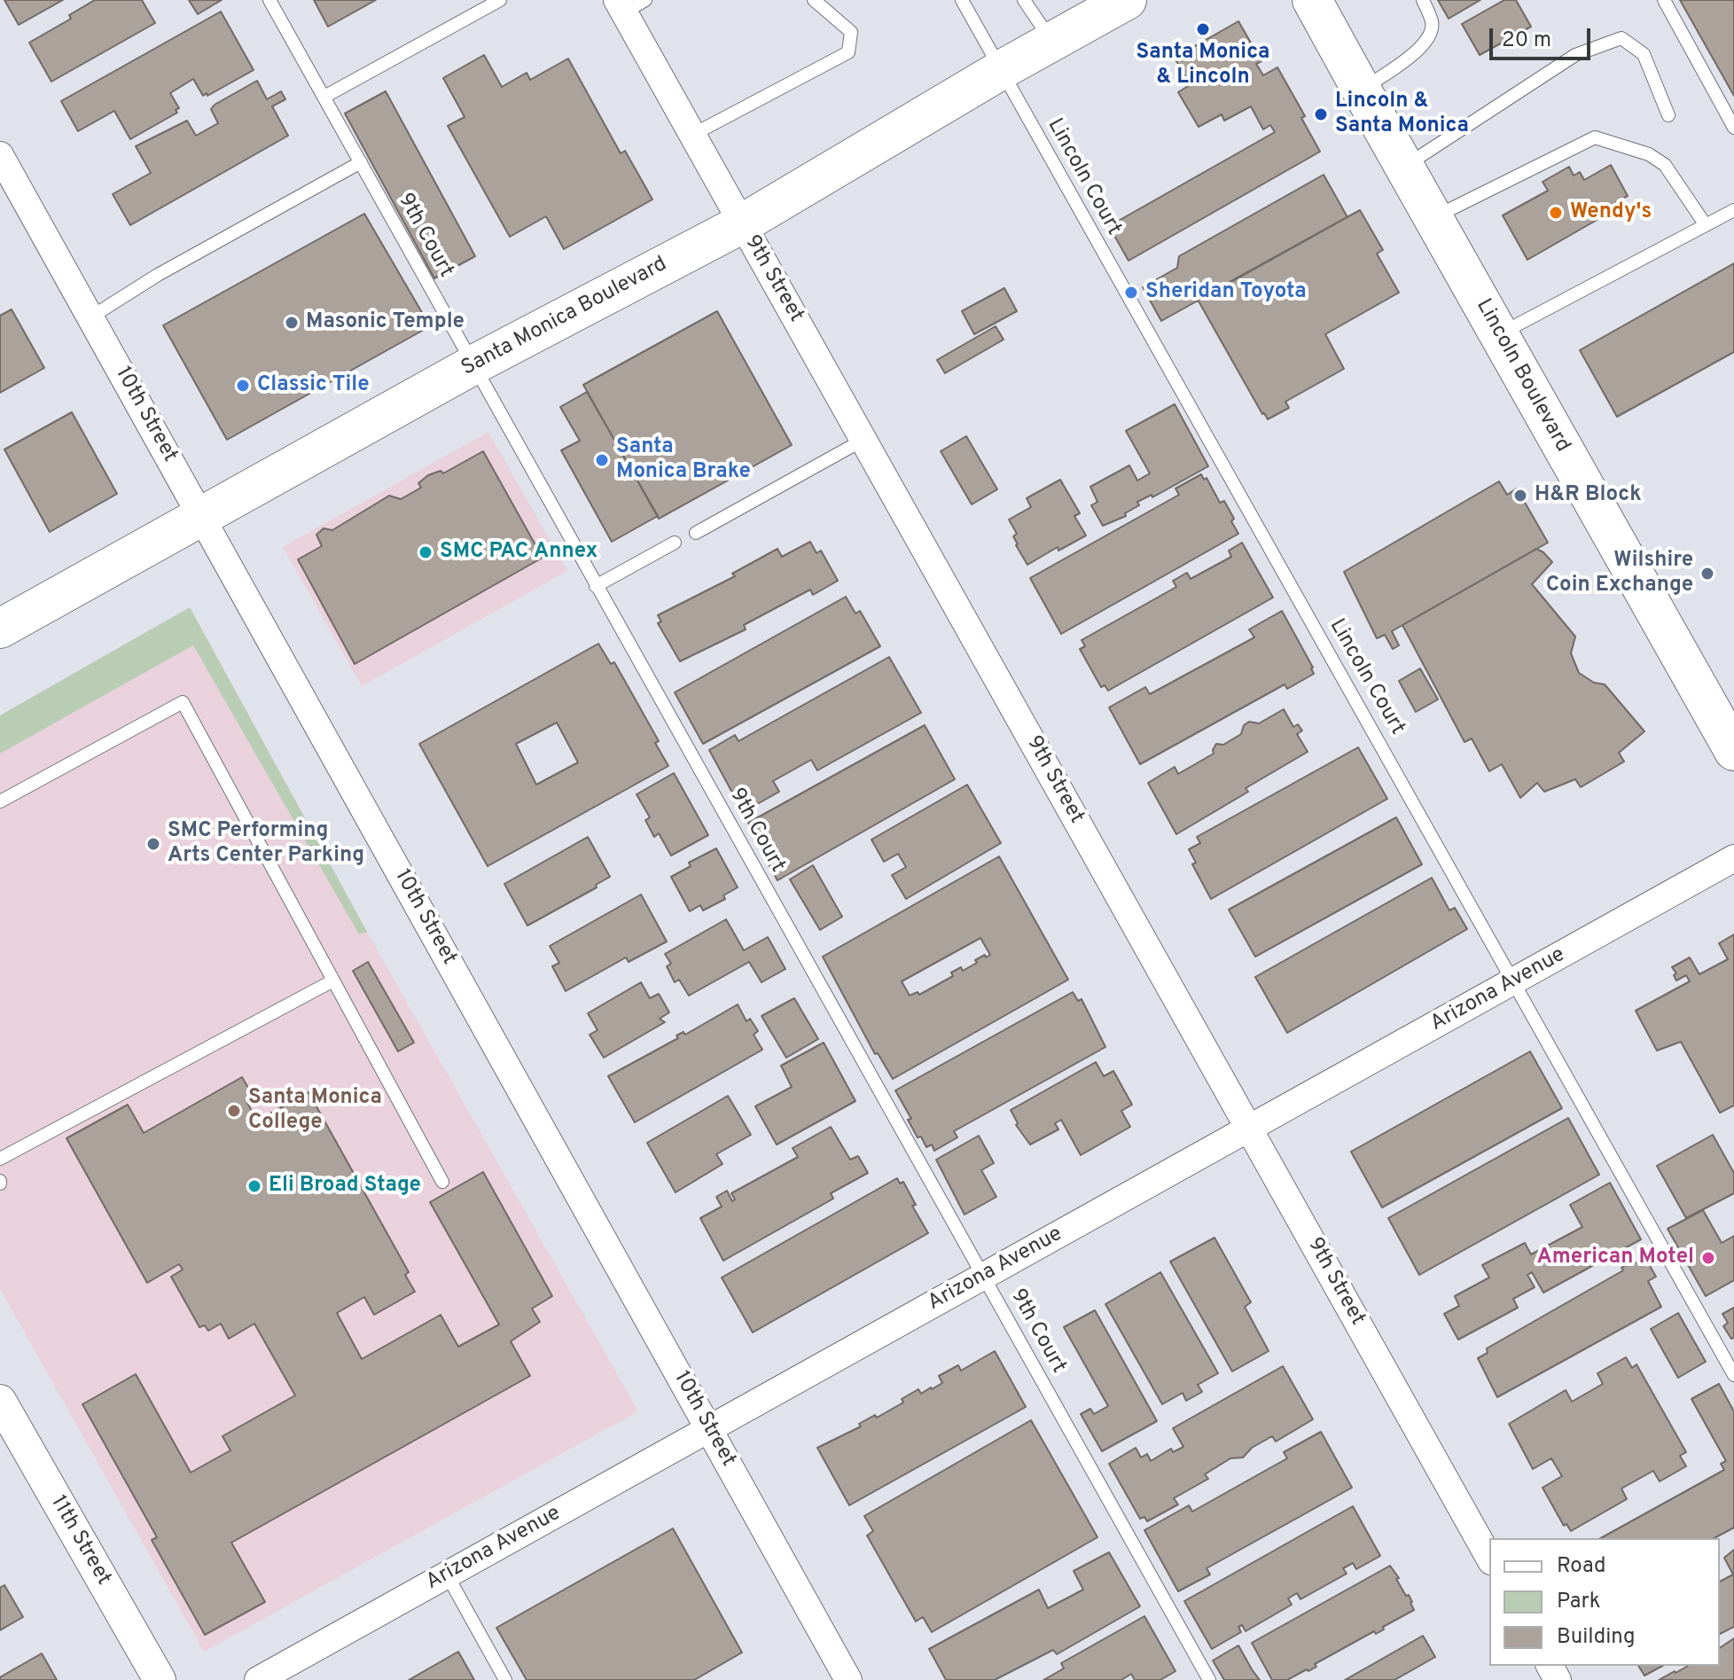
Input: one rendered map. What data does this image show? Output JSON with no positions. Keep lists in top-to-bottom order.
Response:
{
  "streets": {
    "main road": ["Santa Monica Boulevard", "Lincoln Boulevard"],
    "street": [
      "9th Street",
      "10th Street",
      "Arizona Avenue",
      "11th Street"
    ],
    "lane": ["Lincoln Court", "9th Court"]
  },
  "crossings": [
    ["Lincoln Court", "Santa Monica Boulevard"],
    ["Lincoln Court", "Arizona Avenue"],
    ["9th Court", "Santa Monica Boulevard"],
    ["9th Court", "Arizona Avenue"],
    ["9th Street", "Santa Monica Boulevard"],
    ["9th Street", "Arizona Avenue"],
    ["Santa Monica Boulevard", "10th Street"],
    ["10th Street", "Arizona Avenue"]
  ],
  "places": [
    "Santa Monica & Lincoln",
    "Lincoln & Santa Monica",
    "Wendy's",
    "Sheridan Toyota",
    "Masonic Temple",
    "Classic Tile",
    "Santa Monica Brake",
    "H&R Block",
    "SMC PAC Annex",
    "Wilshire Coin Exchange",
    "SMC Performing Arts Center Parking",
    "Santa Monica College",
    "Eli Broad Stage",
    "American Motel"
  ],
  "legend": ["Road", "Park", "Building"],
  "scale_bar": "20 m"
}
